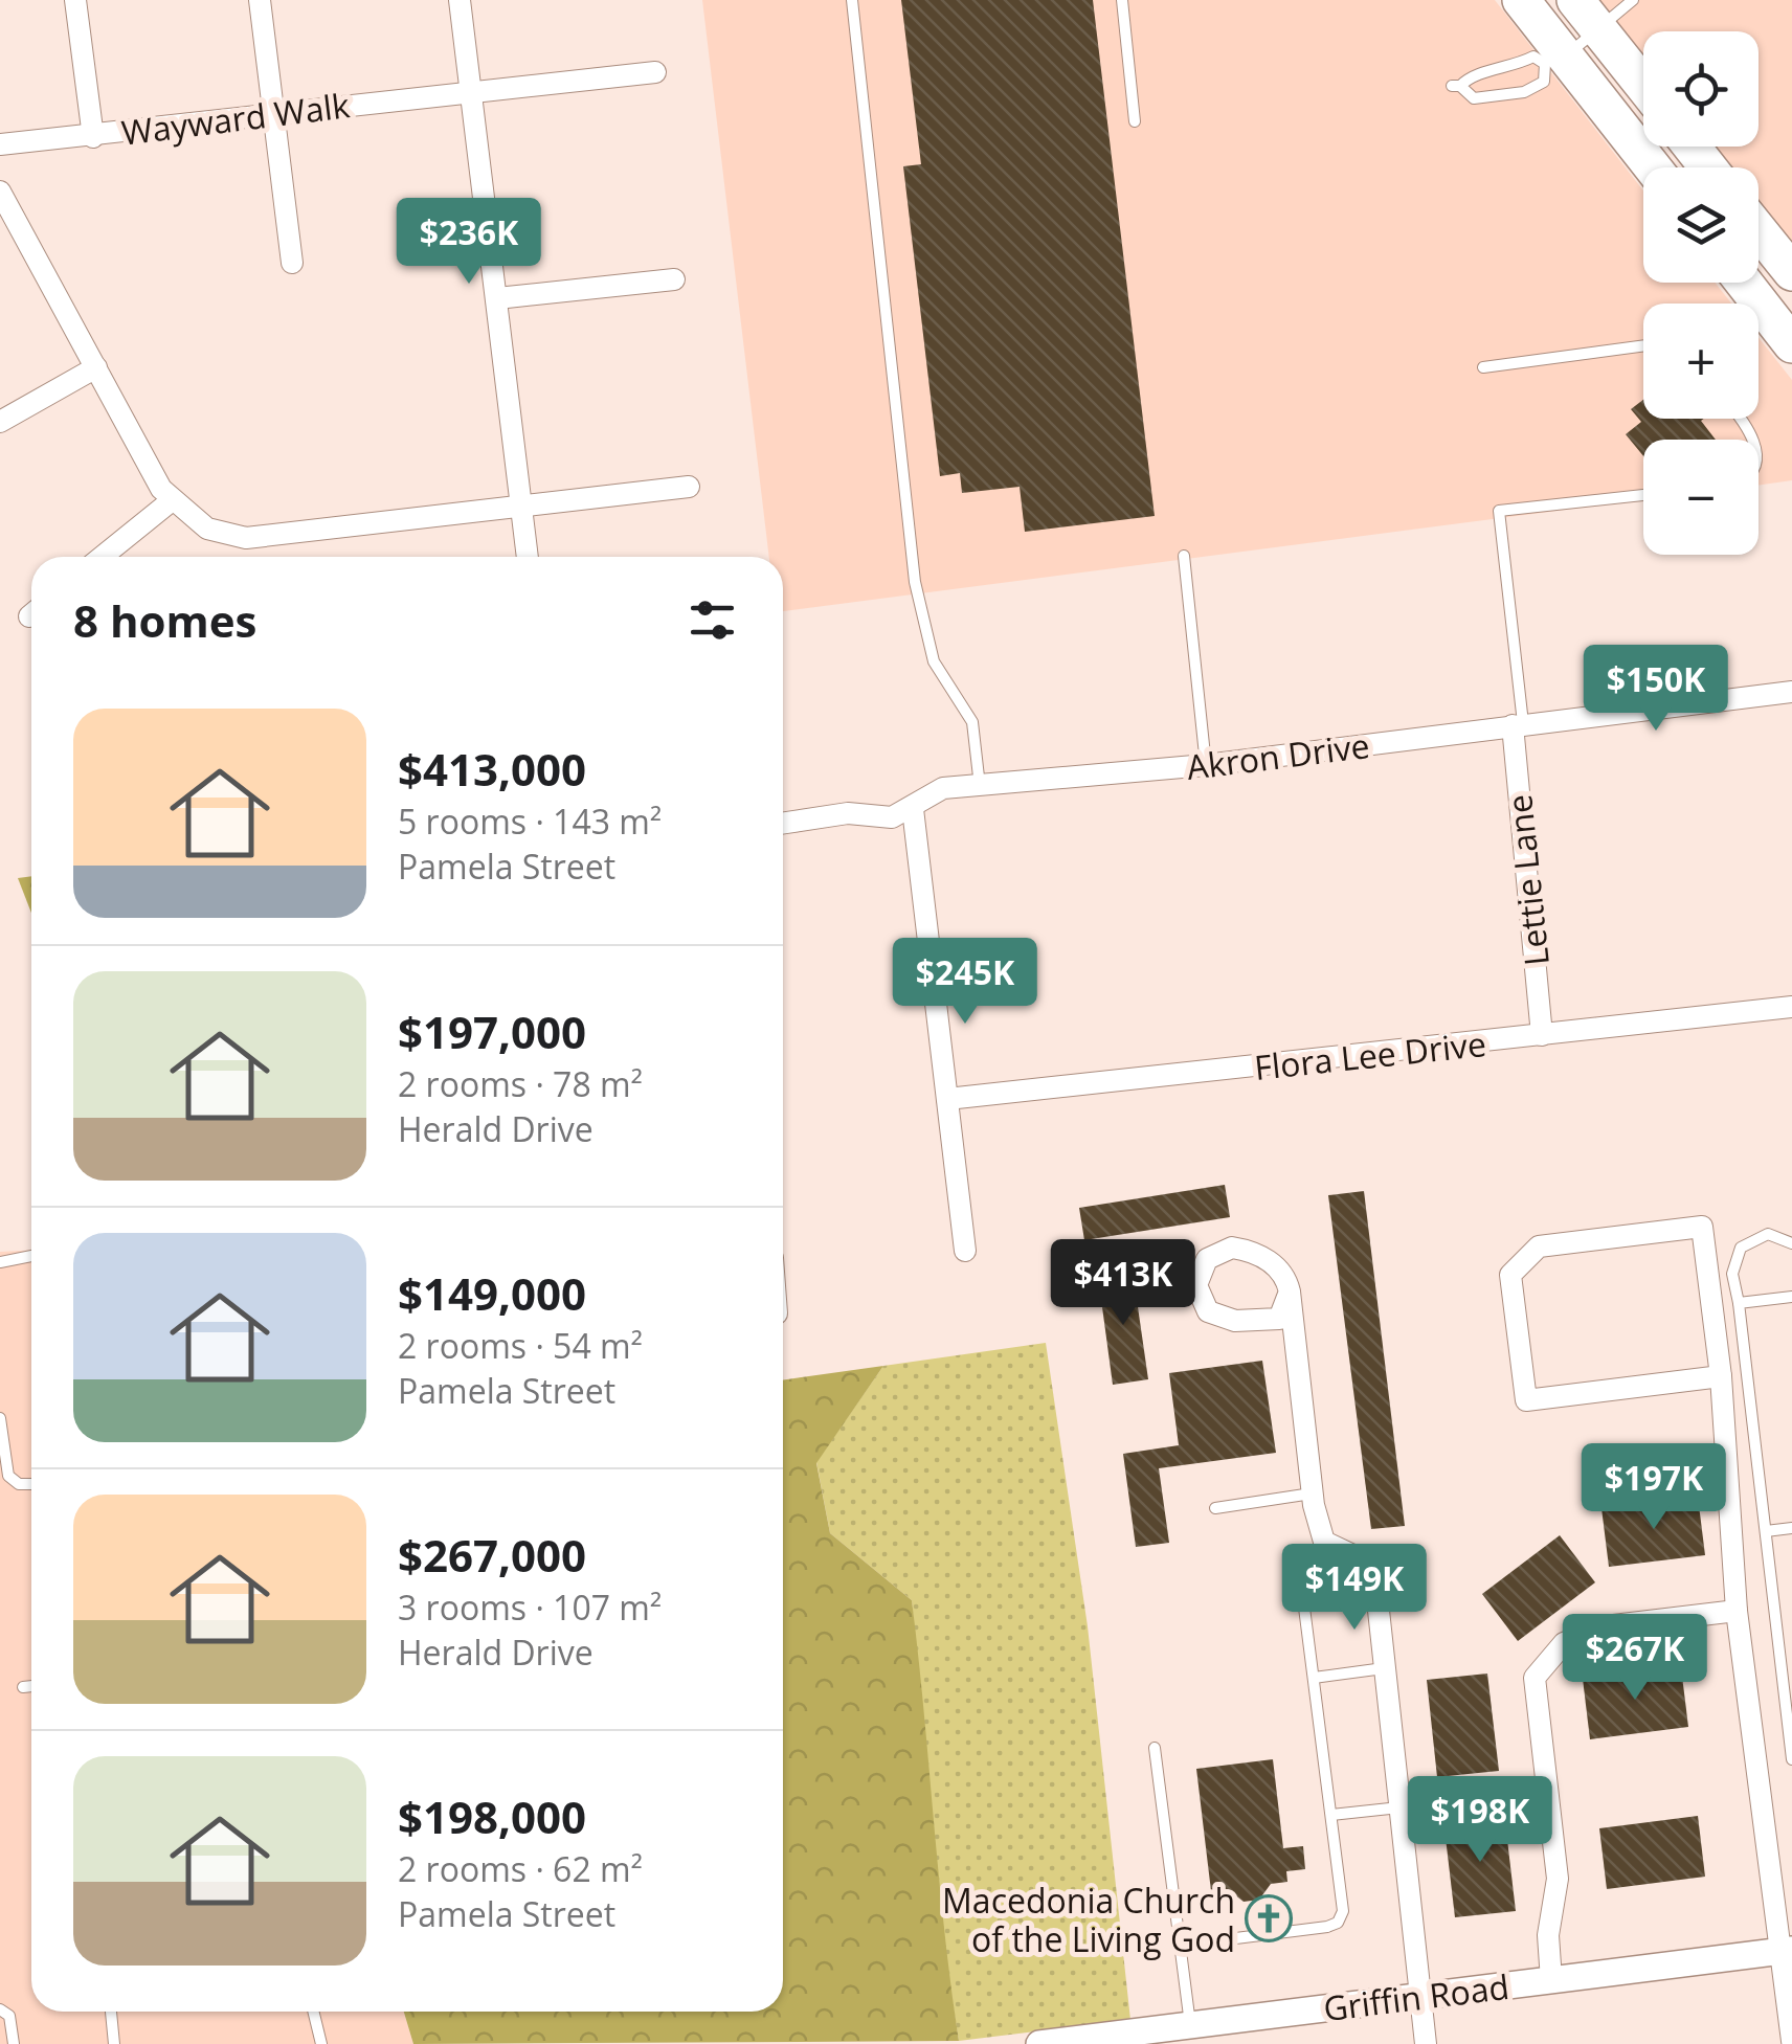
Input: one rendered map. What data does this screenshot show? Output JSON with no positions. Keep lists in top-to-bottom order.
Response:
{
  "streets": {
    "street": [
      "Wayward Walk",
      "Akron Drive",
      "Lettie Lane",
      "Flora Lee Drive",
      "Griffin Road"
    ]
  },
  "crossings": [
    ["Akron Drive", "Lettie Lane"],
    ["Lettie Lane", "Flora Lee Drive"]
  ],
  "places": {
    "church": ["Macedonia Church of the Living God"]
  },
  "page": {
    "map_buttons": ["+", "−"],
    "price": [
      "$236K",
      "$150K",
      "$245K",
      "$413K",
      "$197K",
      "$149K",
      "$267K",
      "$198K"
    ],
    "heading": "8 homes",
    "list": [
      {
        "name": "$413,000",
        "note": "5 rooms · 143 m² · Pamela Street"
      },
      {
        "name": "$197,000",
        "note": "2 rooms · 78 m² · Herald Drive"
      },
      {
        "name": "$149,000",
        "note": "2 rooms · 54 m² · Pamela Street"
      },
      {
        "name": "$267,000",
        "note": "3 rooms · 107 m² · Herald Drive"
      },
      {
        "name": "$198,000",
        "note": "2 rooms · 62 m² · Pamela Street"
      }
    ]
  }
}
